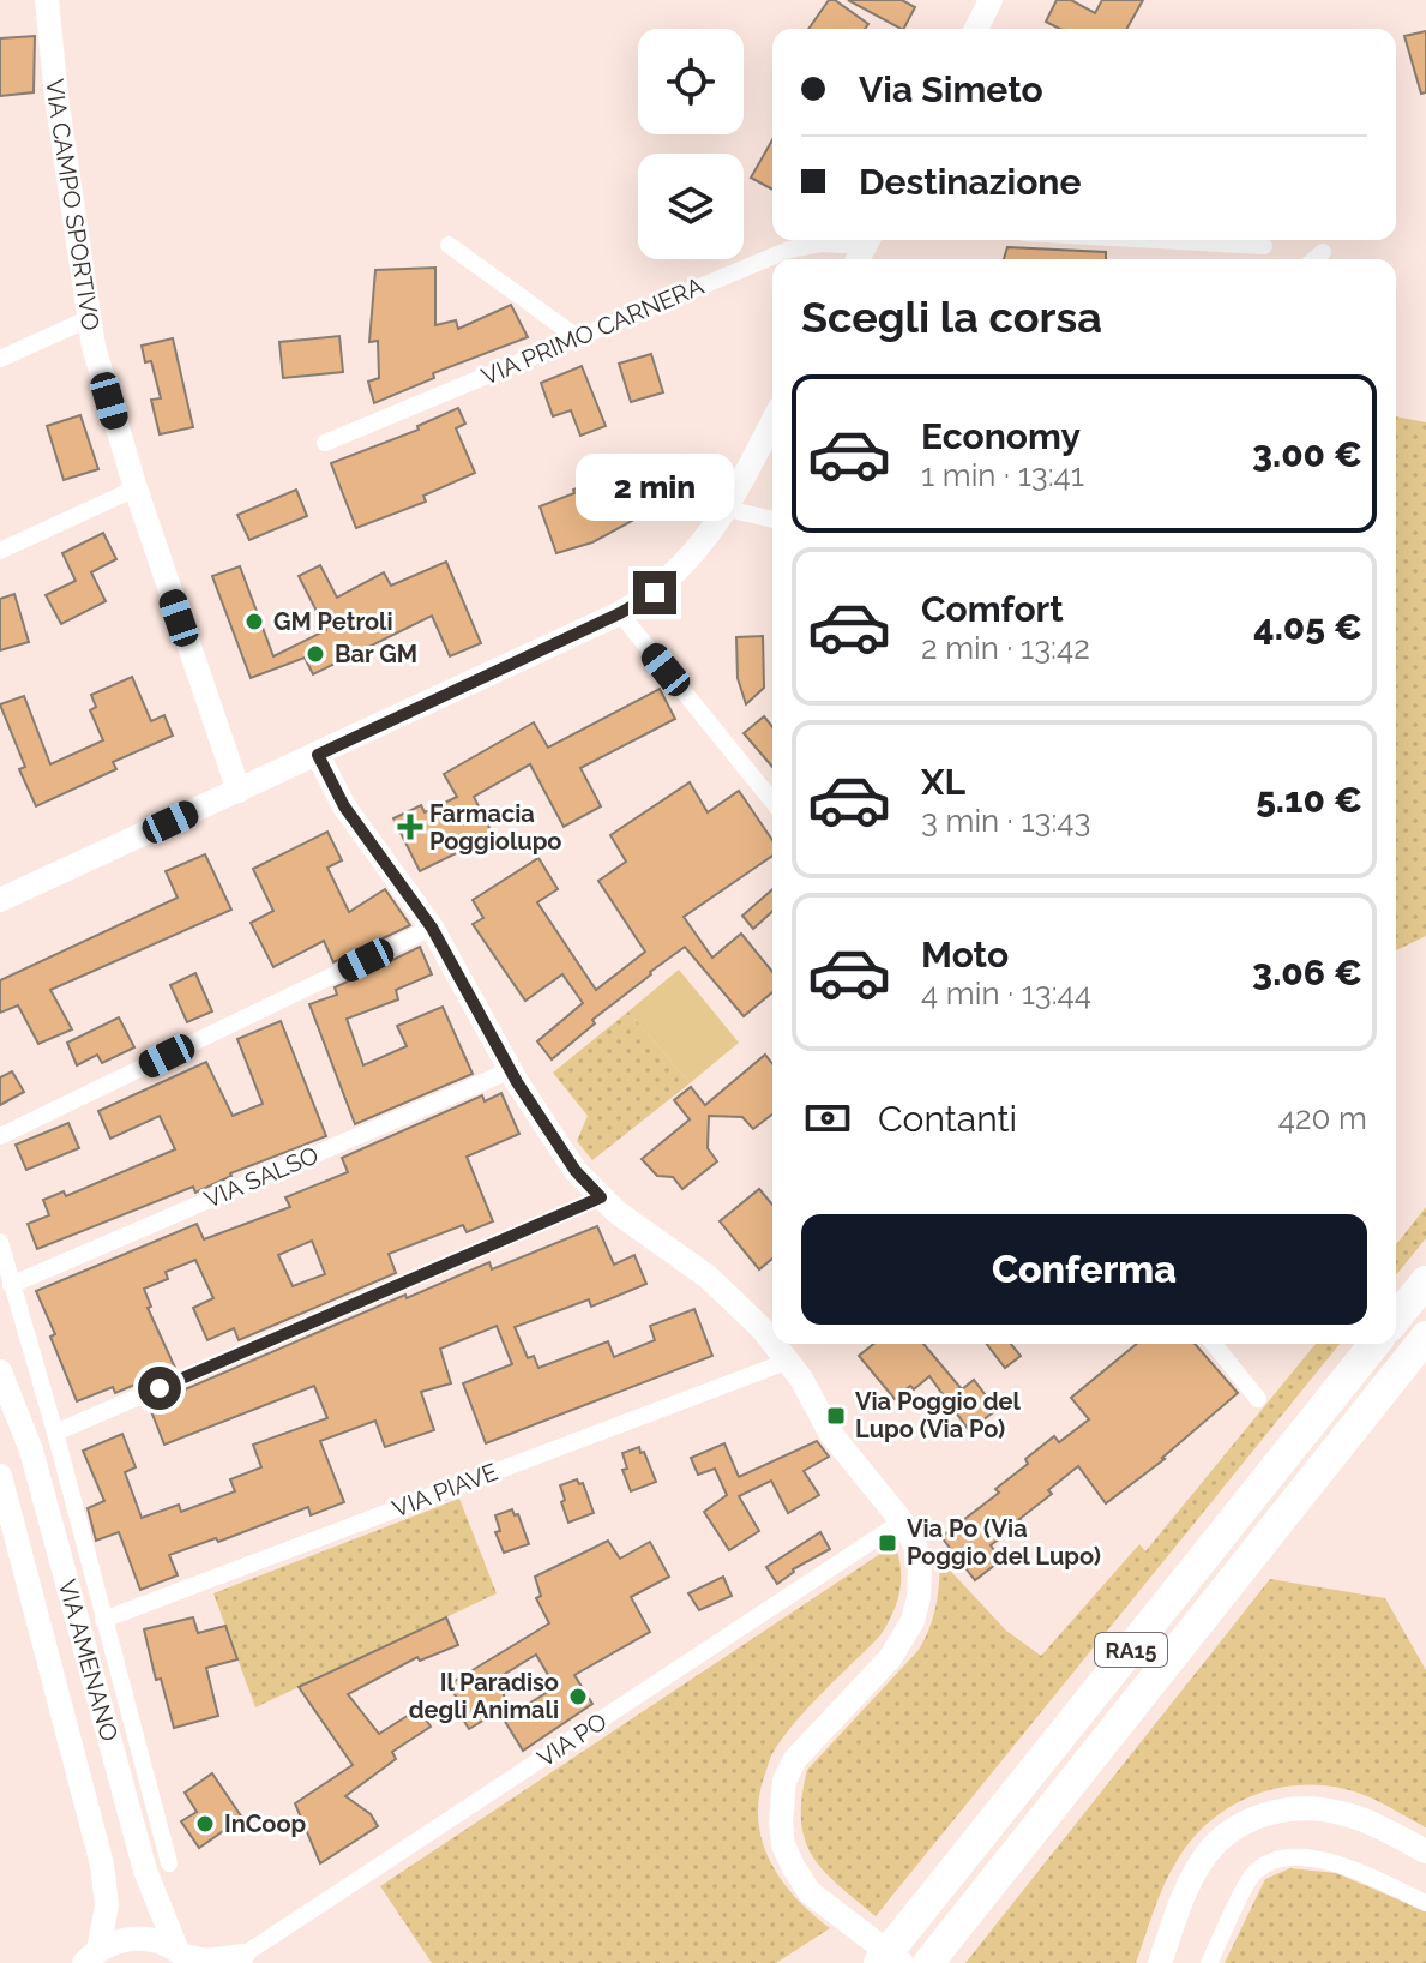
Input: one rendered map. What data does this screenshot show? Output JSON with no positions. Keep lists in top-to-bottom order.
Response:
{
  "streets": {
    "highway": ["RA15"],
    "street": [
      "VIA CAMPO SPORTIVO",
      "VIA PRIMO CARNERA",
      "VIA SALSO",
      "VIA PIAVE",
      "VIA AMENANO",
      "VIA PO"
    ]
  },
  "places": {
    "other": [
      "GM Petroli",
      "Bar GM",
      "Il Paradiso degli Animali",
      "InCoop"
    ],
    "health": ["Farmacia Poggiolupo"],
    "transit": ["Via Poggio del Lupo (Via Po)", "Via Po (Via Poggio del Lupo)"]
  },
  "page": {
    "banner": ["Via Simeto", "Destinazione"],
    "heading": "Scegli la corsa",
    "list": [
      {
        "name": "Economy",
        "note": "1 min · 13:41",
        "value": "3.00 €"
      },
      {
        "name": "Comfort",
        "note": "2 min · 13:42",
        "value": "4.05 €"
      },
      {
        "name": "XL",
        "note": "3 min · 13:43",
        "value": "5.10 €"
      },
      {
        "name": "Moto",
        "note": "4 min · 13:44",
        "value": "3.06 €"
      }
    ],
    "bubble": "2 min",
    "pay": ["Contanti", "420 m"],
    "buttons": "Conferma"
  }
}
